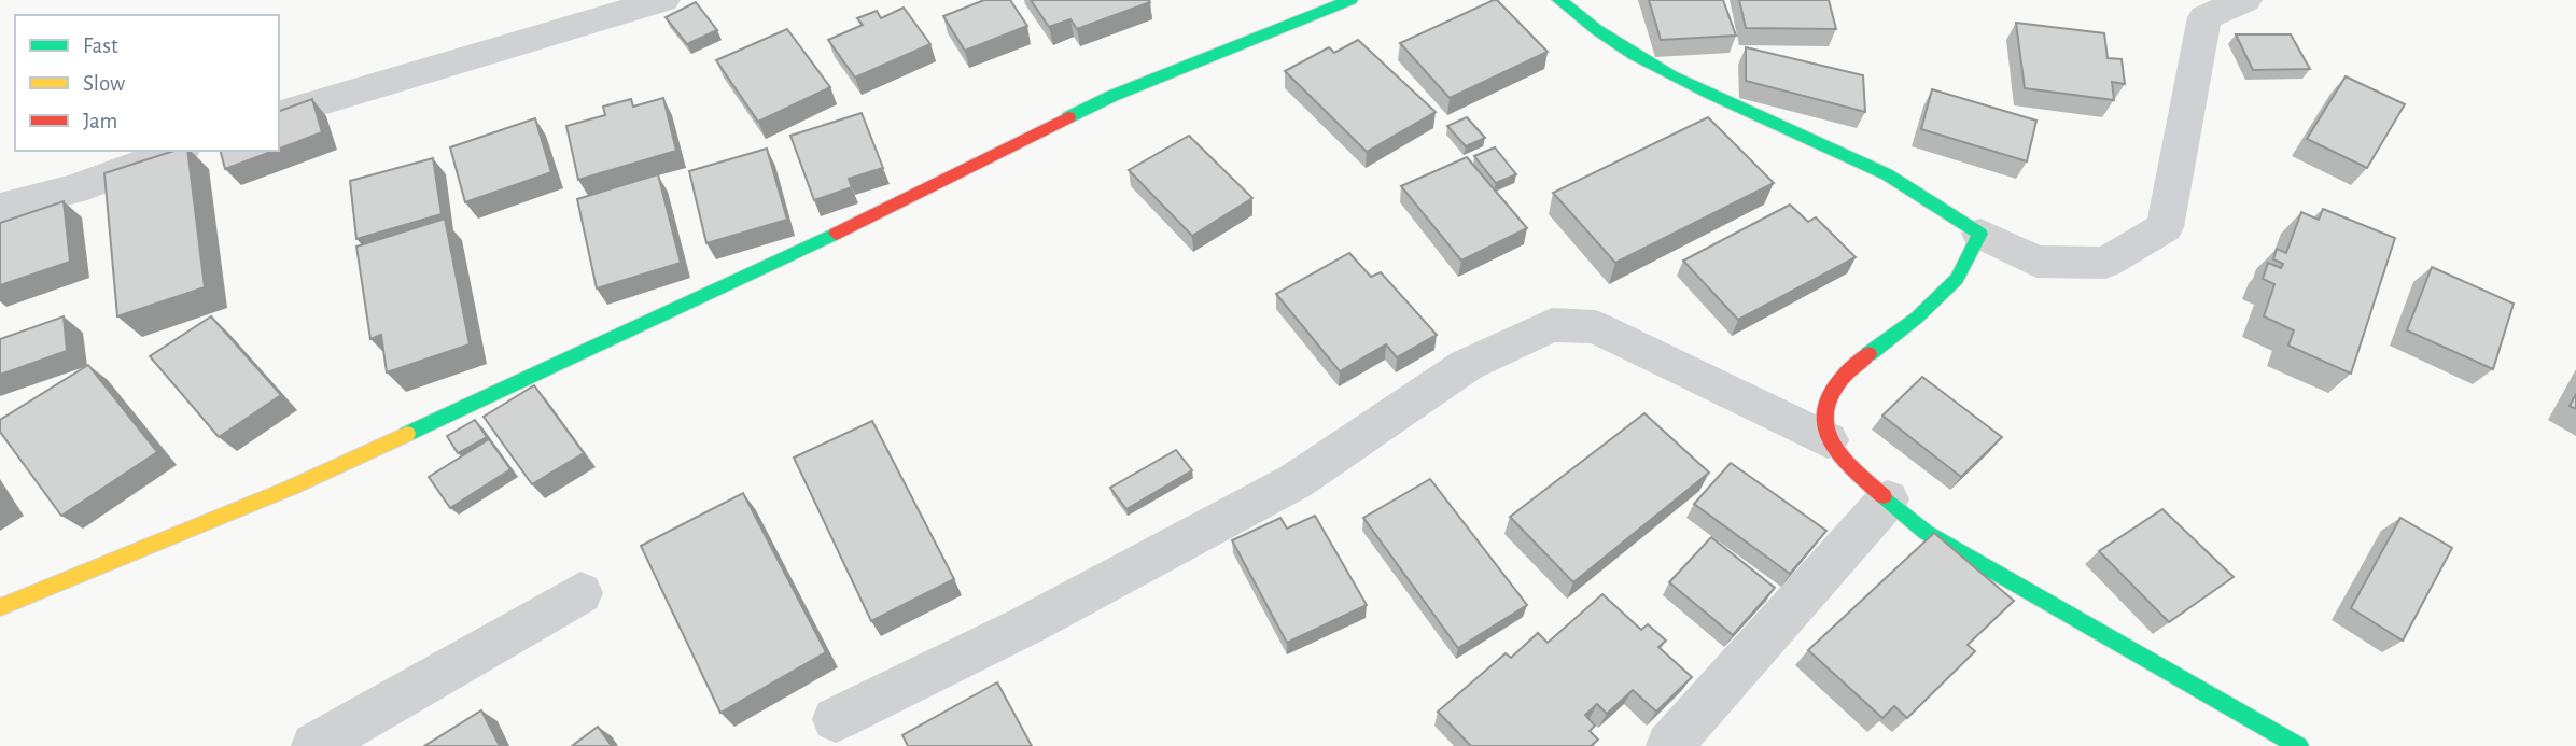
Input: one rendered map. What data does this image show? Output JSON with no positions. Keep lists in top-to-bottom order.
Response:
{
  "legend": ["Fast", "Slow", "Jam"]
}
